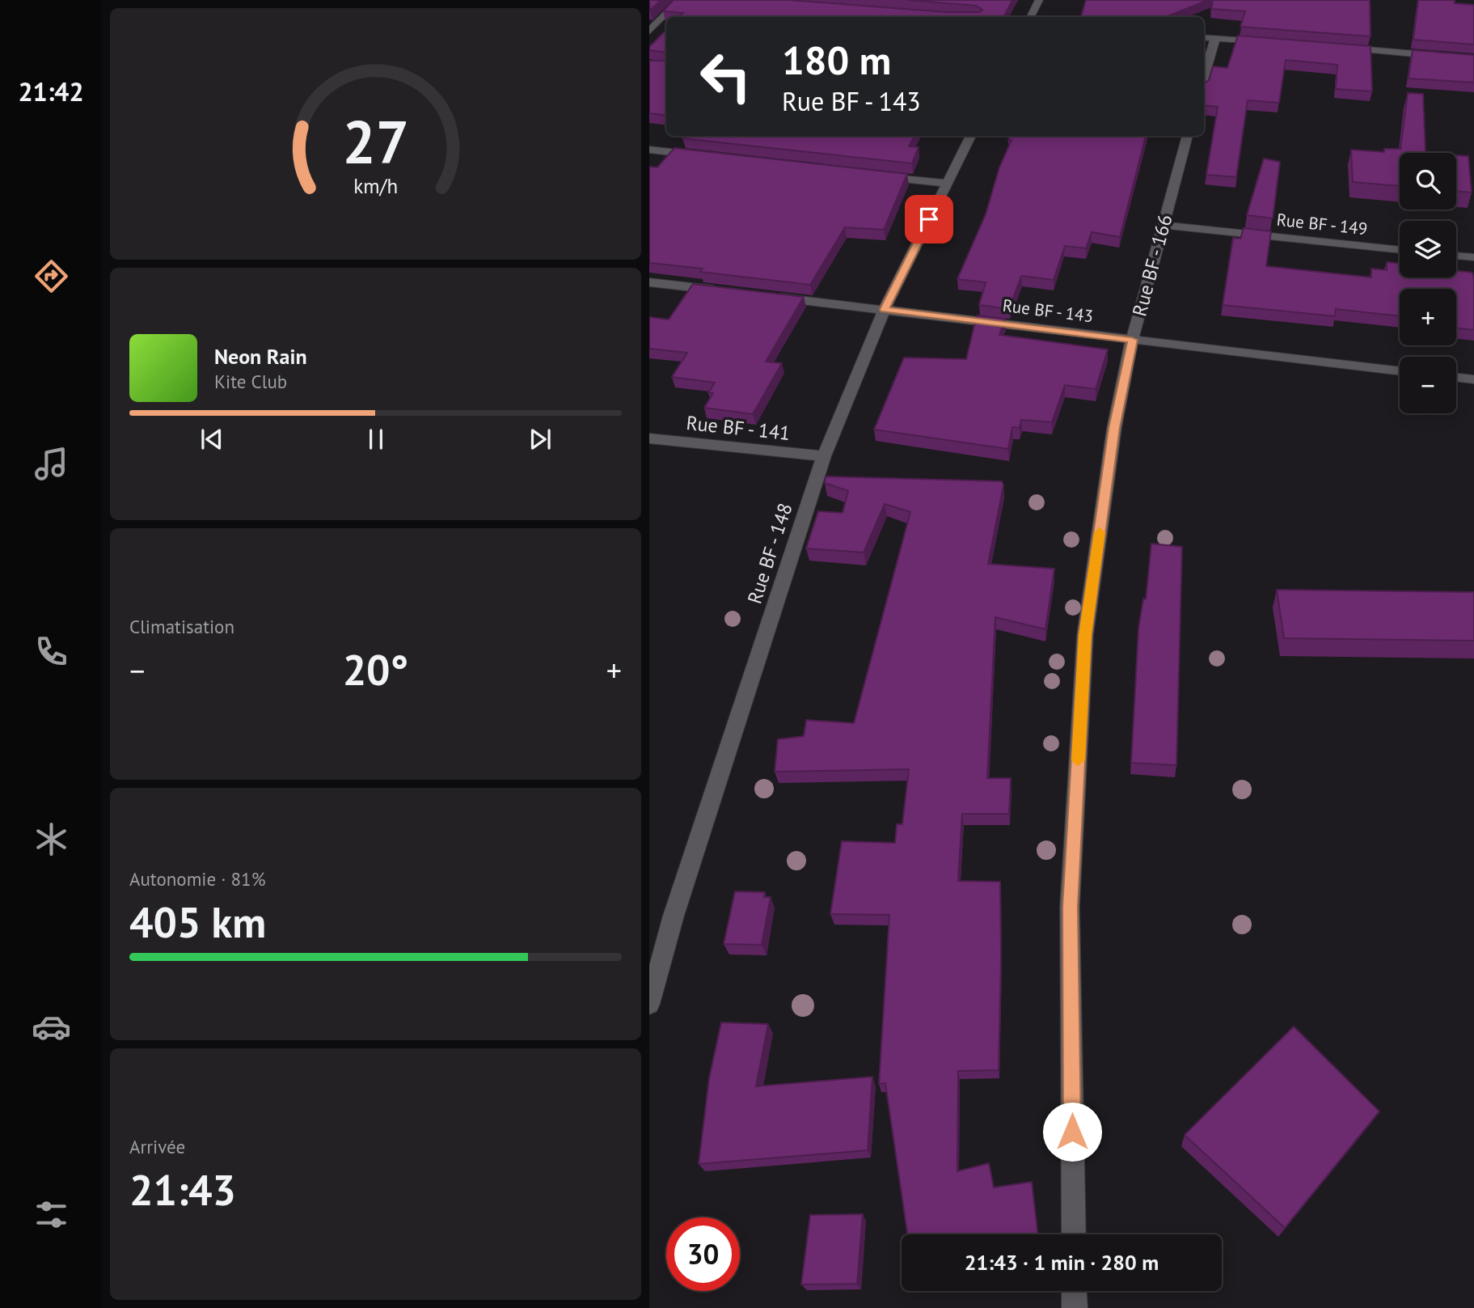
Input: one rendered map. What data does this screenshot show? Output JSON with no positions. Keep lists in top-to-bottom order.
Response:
{
  "streets": {
    "street": [
      "Rue BF - 149",
      "Rue BF - 166",
      "Rue BF - 143",
      "Rue BF - 141",
      "Rue BF - 148"
    ]
  },
  "crossings": [
    ["Rue BF - 149", "Rue BF - 166"],
    ["Rue BF - 166", "Rue BF - 143"],
    ["Rue BF - 143", "Rue BF - 148"],
    ["Rue BF - 141", "Rue BF - 148"]
  ],
  "page": {
    "tabs": "21:42",
    "turn": ["180 m", "Rue BF - 143"],
    "map_buttons": ["+", "−"],
    "song": ["Neon Rain", "Kite Club"],
    "tile": [
      "Climatisation",
      ["Autonomie · 81%", "405 km"],
      ["Arrivée", "21:43"]
    ],
    "heat": ["−", "20°", "+"],
    "limit": "30",
    "trip": "21:43 · 1 min · 280 m",
    "gauge": ["27", "km/h"]
  }
}
